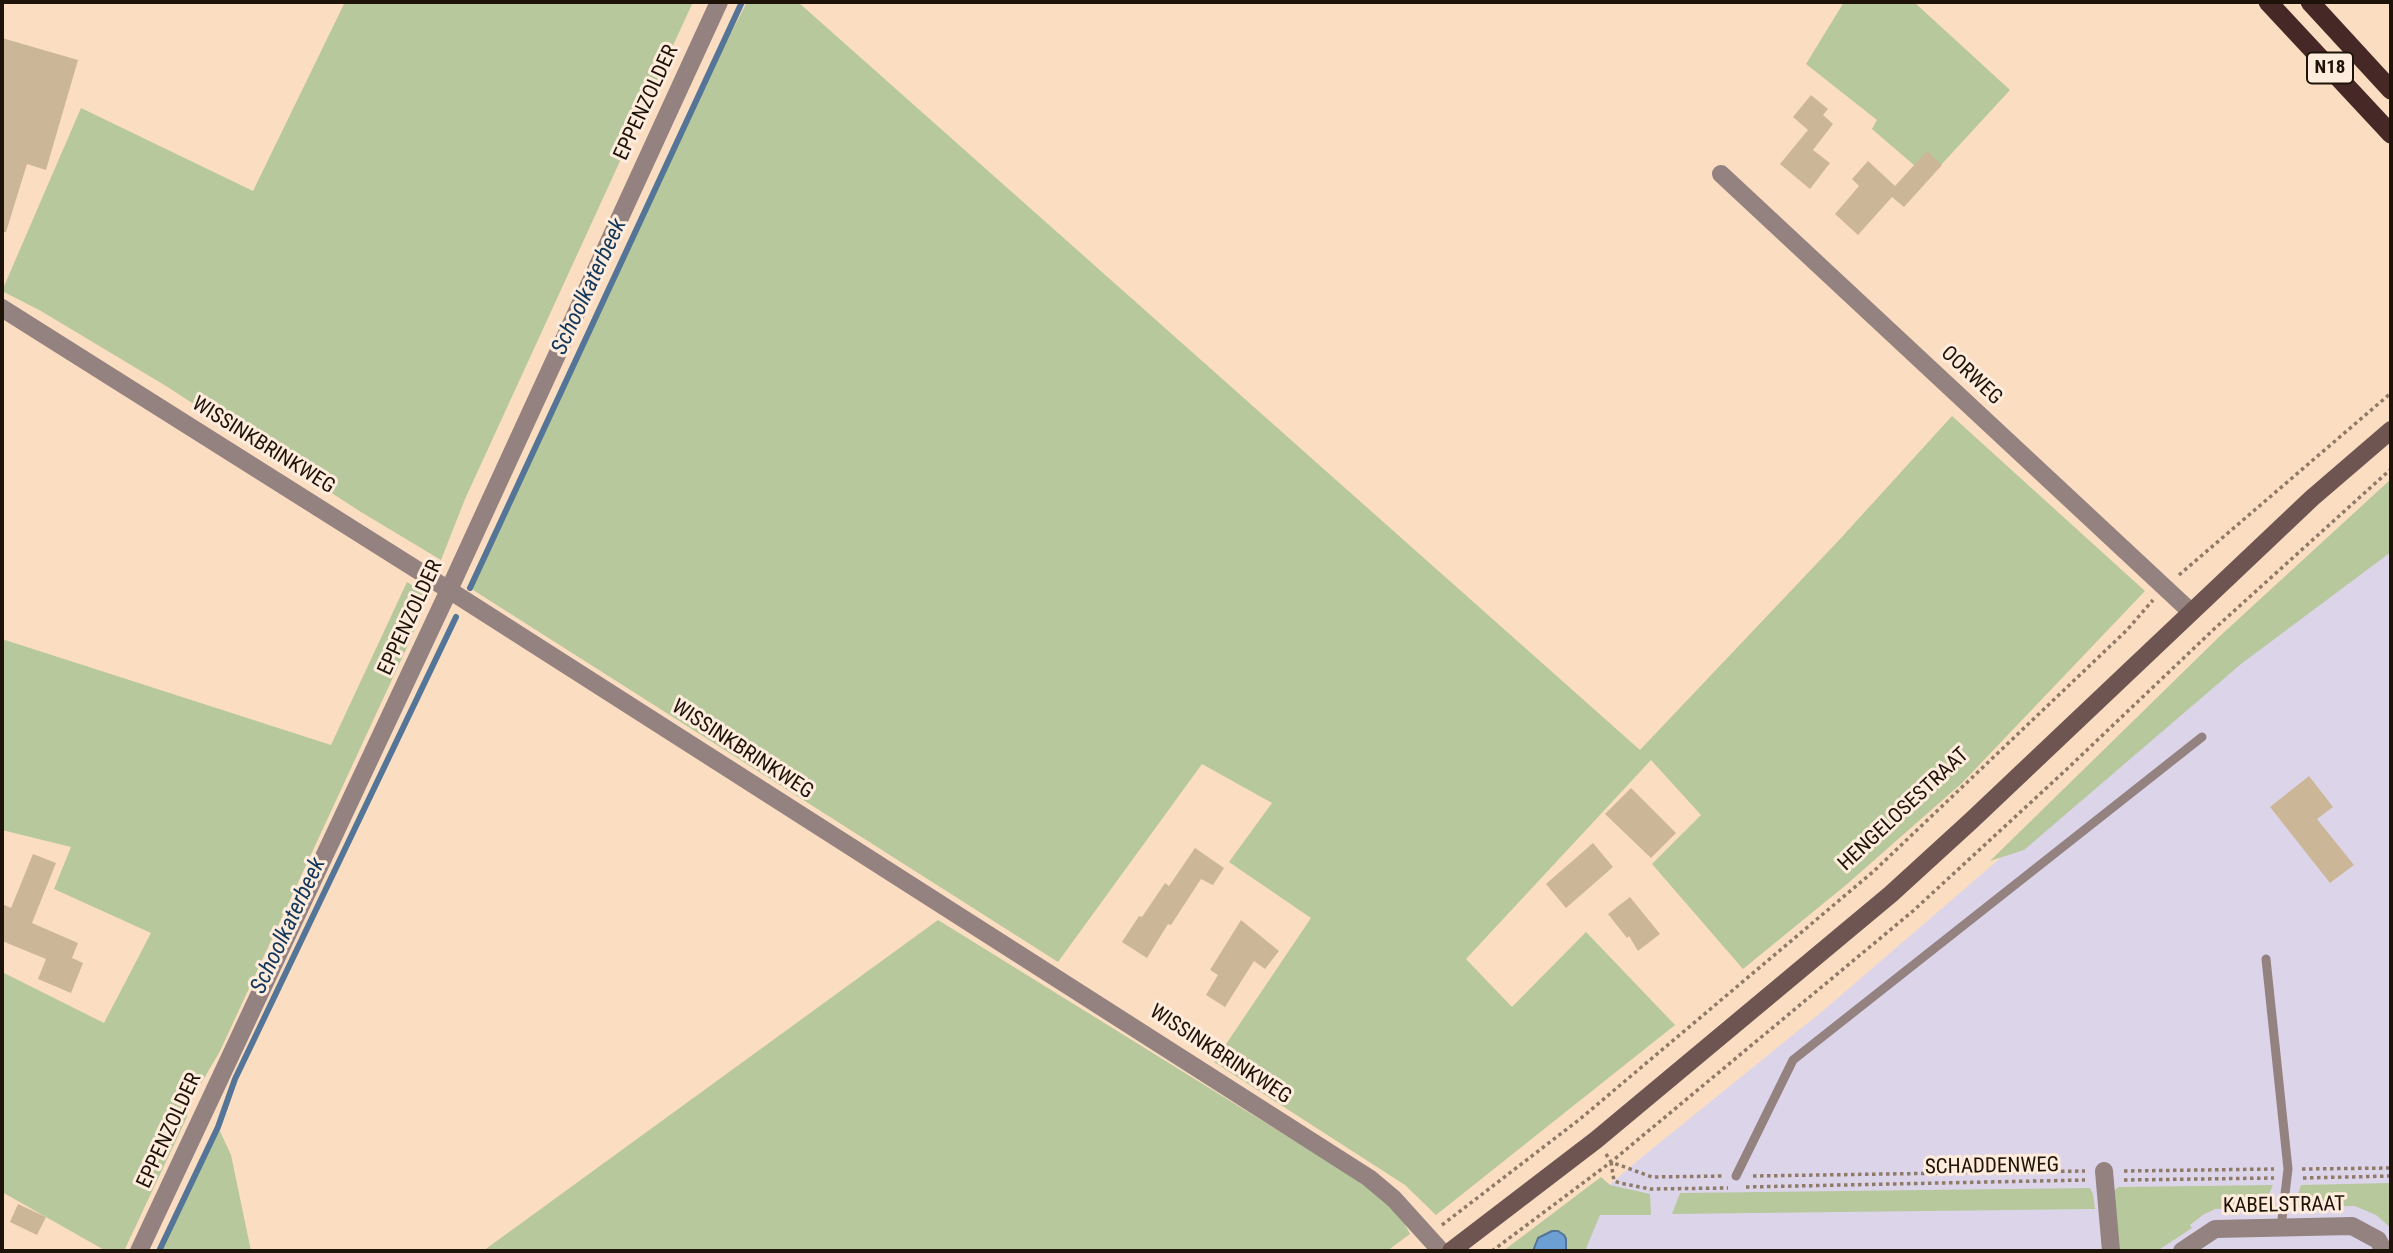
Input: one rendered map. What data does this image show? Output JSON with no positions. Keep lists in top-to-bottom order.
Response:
{
  "streets": {
    "highway": ["N18"],
    "street": [
      "EPPENZOLDER",
      "OORWEG",
      "WISSINKBRINKWEG",
      "KABELSTRAAT"
    ],
    "path": ["HENGELOSESTRAAT", "SCHADDENWEG"]
  },
  "crossings": [
    ["EPPENZOLDER", "WISSINKBRINKWEG"],
    ["OORWEG", "HENGELOSESTRAAT"],
    ["WISSINKBRINKWEG", "HENGELOSESTRAAT"]
  ],
  "water": ["Schoolkaterbeek"]
}
